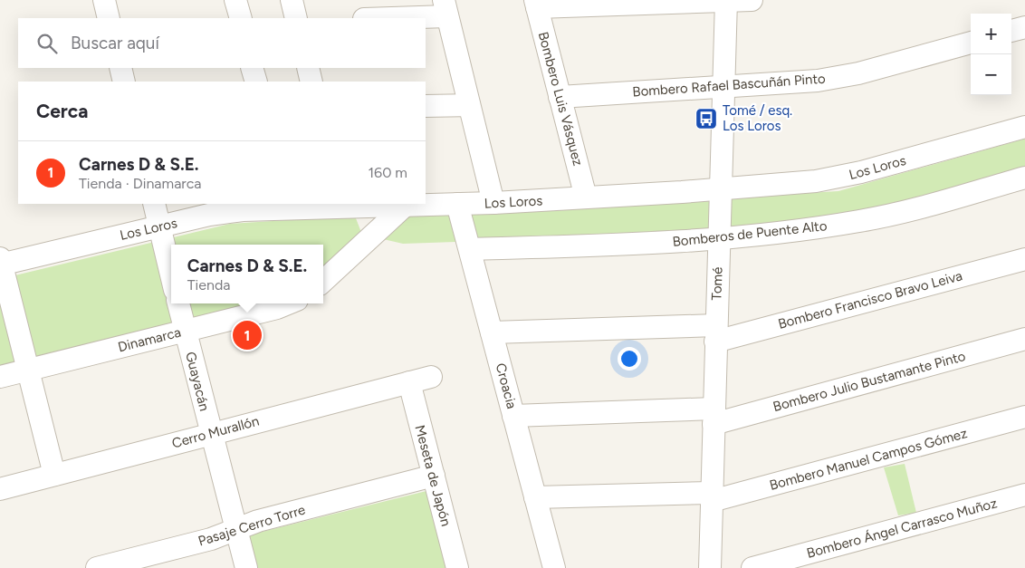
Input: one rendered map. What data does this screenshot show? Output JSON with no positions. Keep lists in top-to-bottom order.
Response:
{
  "streets": {
    "street": [
      "Bombero Rafael Bascuñán Pinto",
      "Bombero Luis Vásquez",
      "Los Loros",
      "Bomberos de Puente Alto",
      "Tomé",
      "Bombero Francisco Bravo Leiva",
      "Dinamarca",
      "Guayacán",
      "Bombero Julio Bustamante Pinto",
      "Croacia",
      "Cerro Murallón",
      "Bombero Manuel Campos Gómez",
      "Meseta de Japón",
      "Pasaje Cerro Torre",
      "Bombero Ángel Carrasco Muñoz"
    ]
  },
  "crossings": [
    ["Bombero Rafael Bascuñán Pinto", "Bombero Luis Vásquez"],
    ["Bombero Rafael Bascuñán Pinto", "Tomé"],
    ["Bombero Luis Vásquez", "Los Loros"],
    ["Los Loros", "Tomé"],
    ["Los Loros", "Croacia"],
    ["Bomberos de Puente Alto", "Tomé"],
    ["Bomberos de Puente Alto", "Croacia"],
    ["Tomé", "Bombero Francisco Bravo Leiva"],
    ["Tomé", "Bombero Julio Bustamante Pinto"],
    ["Tomé", "Bombero Manuel Campos Gómez"],
    ["Bombero Francisco Bravo Leiva", "Croacia"],
    ["Dinamarca", "Guayacán"],
    ["Guayacán", "Cerro Murallón"],
    ["Guayacán", "Pasaje Cerro Torre"],
    ["Bombero Julio Bustamante Pinto", "Croacia"],
    ["Croacia", "Bombero Manuel Campos Gómez"],
    ["Cerro Murallón", "Meseta de Japón"],
    ["Meseta de Japón", "Pasaje Cerro Torre"]
  ],
  "places": {
    "bus stop": ["Tomé / esq. Los Loros"]
  },
  "page": {
    "map_buttons": ["+", "−"],
    "search": "Buscar aquí",
    "heading": "Cerca",
    "list": [
      {
        "mark": "1",
        "name": "Carnes D & S.E.",
        "note": "Tienda · Dinamarca",
        "value": "160 m"
      }
    ],
    "popup": ["Carnes D & S.E.", "Tienda"],
    "pins": "1"
  }
}
